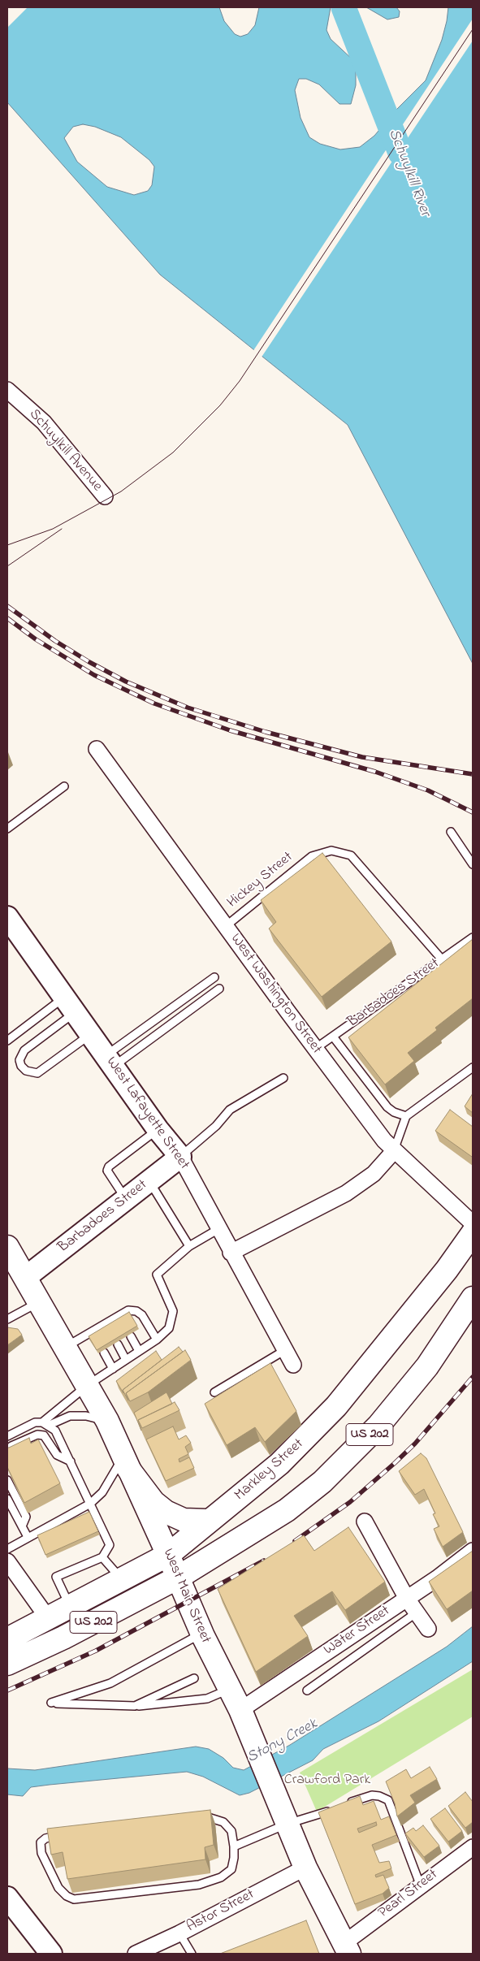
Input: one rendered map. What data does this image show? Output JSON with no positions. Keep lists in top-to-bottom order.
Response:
{
  "streets": {
    "main road": ["US 202", "Markley Street", "West Main Street"],
    "street": [
      "Schuylkill Avenue",
      "Barbadoes Street",
      "West Washington Street",
      "West Lafayette Street",
      "Water Street",
      "Pearl Street",
      "Astor Street"
    ],
    "lane": ["Hickey Street"]
  },
  "crossings": [
    ["Hickey Street", "Barbadoes Street"],
    ["Hickey Street", "West Washington Street"],
    ["Barbadoes Street", "West Washington Street"],
    ["Barbadoes Street", "West Lafayette Street"],
    ["Barbadoes Street", "West Main Street"],
    ["US 202", "West Main Street"],
    ["Markley Street", "West Main Street"],
    ["West Main Street", "Water Street"],
    ["West Main Street", "Pearl Street"],
    ["West Main Street", "Astor Street"]
  ],
  "water": ["Schuylkill River", "Stony Creek"],
  "parks": ["Crawford Park"]
}
